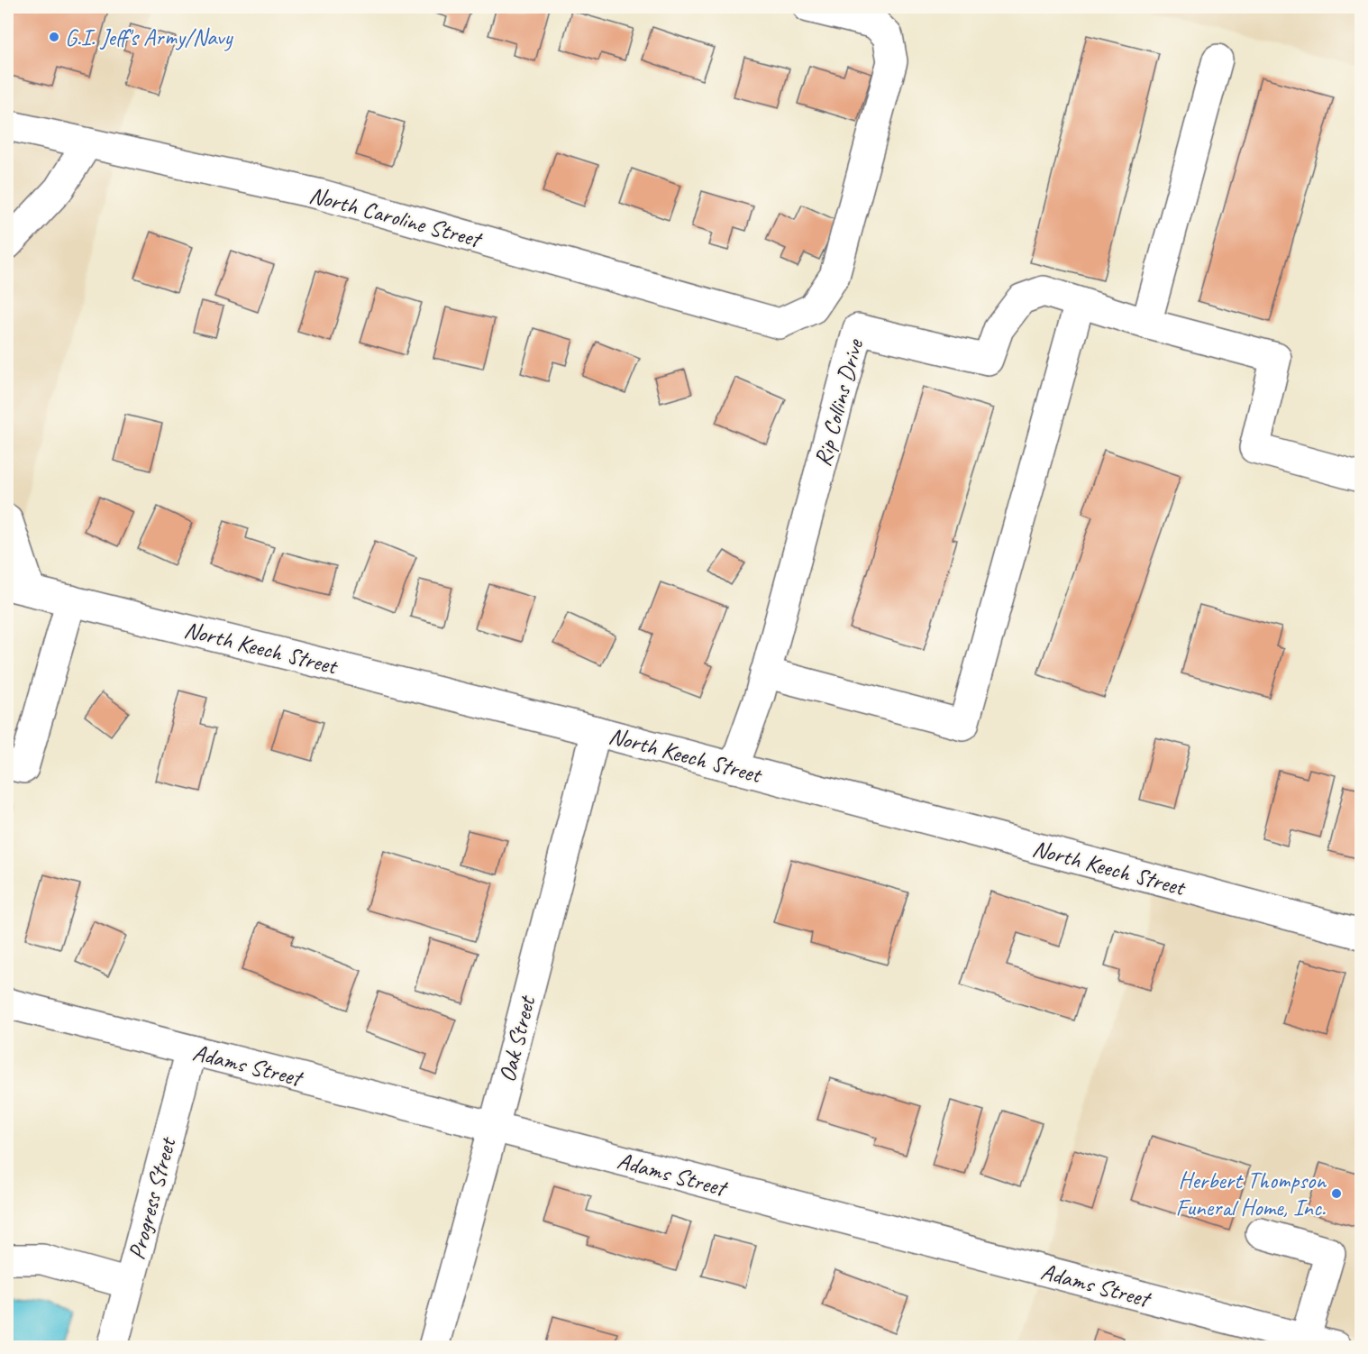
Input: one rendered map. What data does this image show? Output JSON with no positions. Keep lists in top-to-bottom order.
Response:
{
  "streets": {
    "street": [
      "North Caroline Street",
      "Rip Collins Drive",
      "North Keech Street",
      "Oak Street",
      "Adams Street",
      "Progress Street"
    ]
  },
  "crossings": [
    ["Rip Collins Drive", "North Keech Street"],
    ["North Keech Street", "Oak Street"],
    ["Oak Street", "Adams Street"],
    ["Adams Street", "Progress Street"]
  ],
  "places": ["G.I. Jeff's Army/Navy", "Herbert Thompson Funeral Home, Inc."]
}
